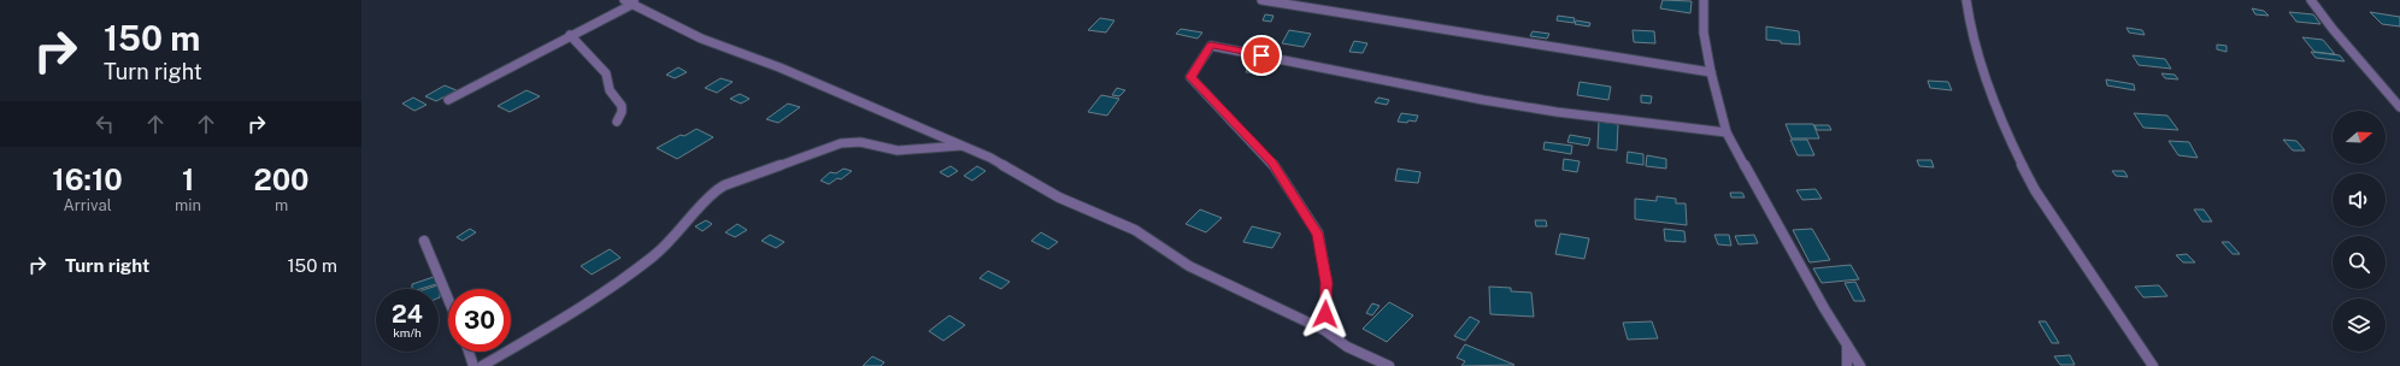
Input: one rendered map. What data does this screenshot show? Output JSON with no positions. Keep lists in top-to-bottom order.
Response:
{
  "north": "right",
  "page": {
    "turn": ["150 m", "Turn right"],
    "eta": [
      "16:10",
      "Arrival",
      "1",
      "min",
      "200",
      "m"
    ],
    "list": [
      {
        "name": "Turn right",
        "value": "150 m"
      }
    ],
    "speed": "24 km/h",
    "limit": "30"
  }
}
